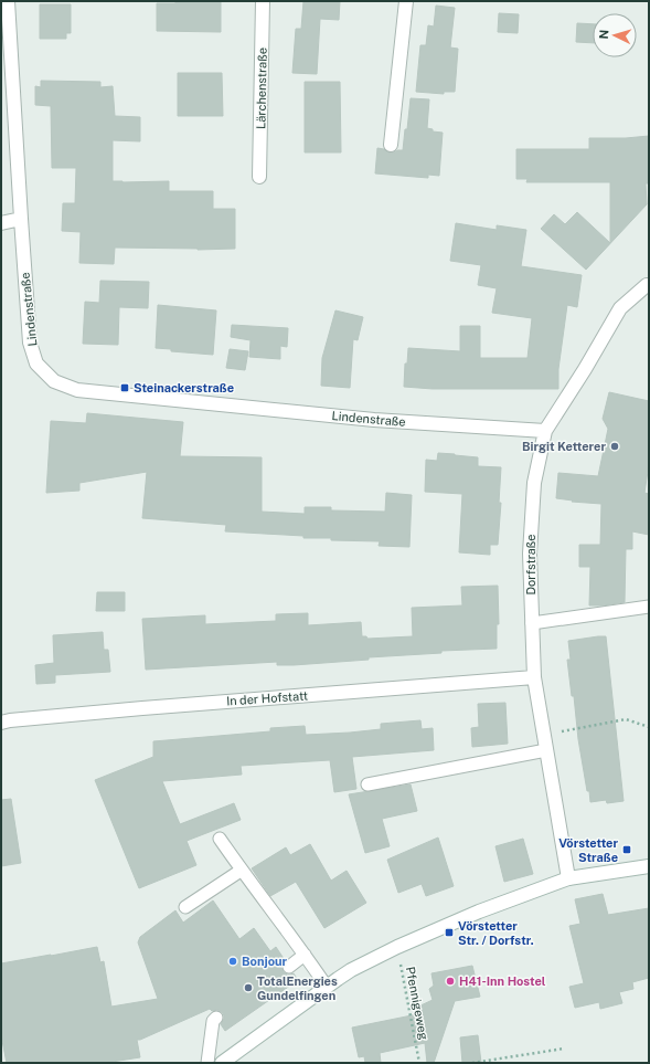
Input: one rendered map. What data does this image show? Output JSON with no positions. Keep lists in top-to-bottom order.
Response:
{
  "streets": {
    "street": [
      "Lärchenstraße",
      "Lindenstraße",
      "Dorfstraße",
      "In der Hofstatt"
    ],
    "path": ["Pfennigeweg"]
  },
  "crossings": [
    ["Lindenstraße", "Dorfstraße"],
    ["Dorfstraße", "In der Hofstatt"]
  ],
  "places": {
    "transit": ["Steinackerstraße", "Vörstetter Straße", "Vörstetter Str. / Dorfstr."],
    "other": [
      "Birgit Ketterer",
      "Bonjour",
      "H41-Inn Hostel",
      "TotalEnergies Gundelfingen"
    ]
  },
  "north": "left"
}
